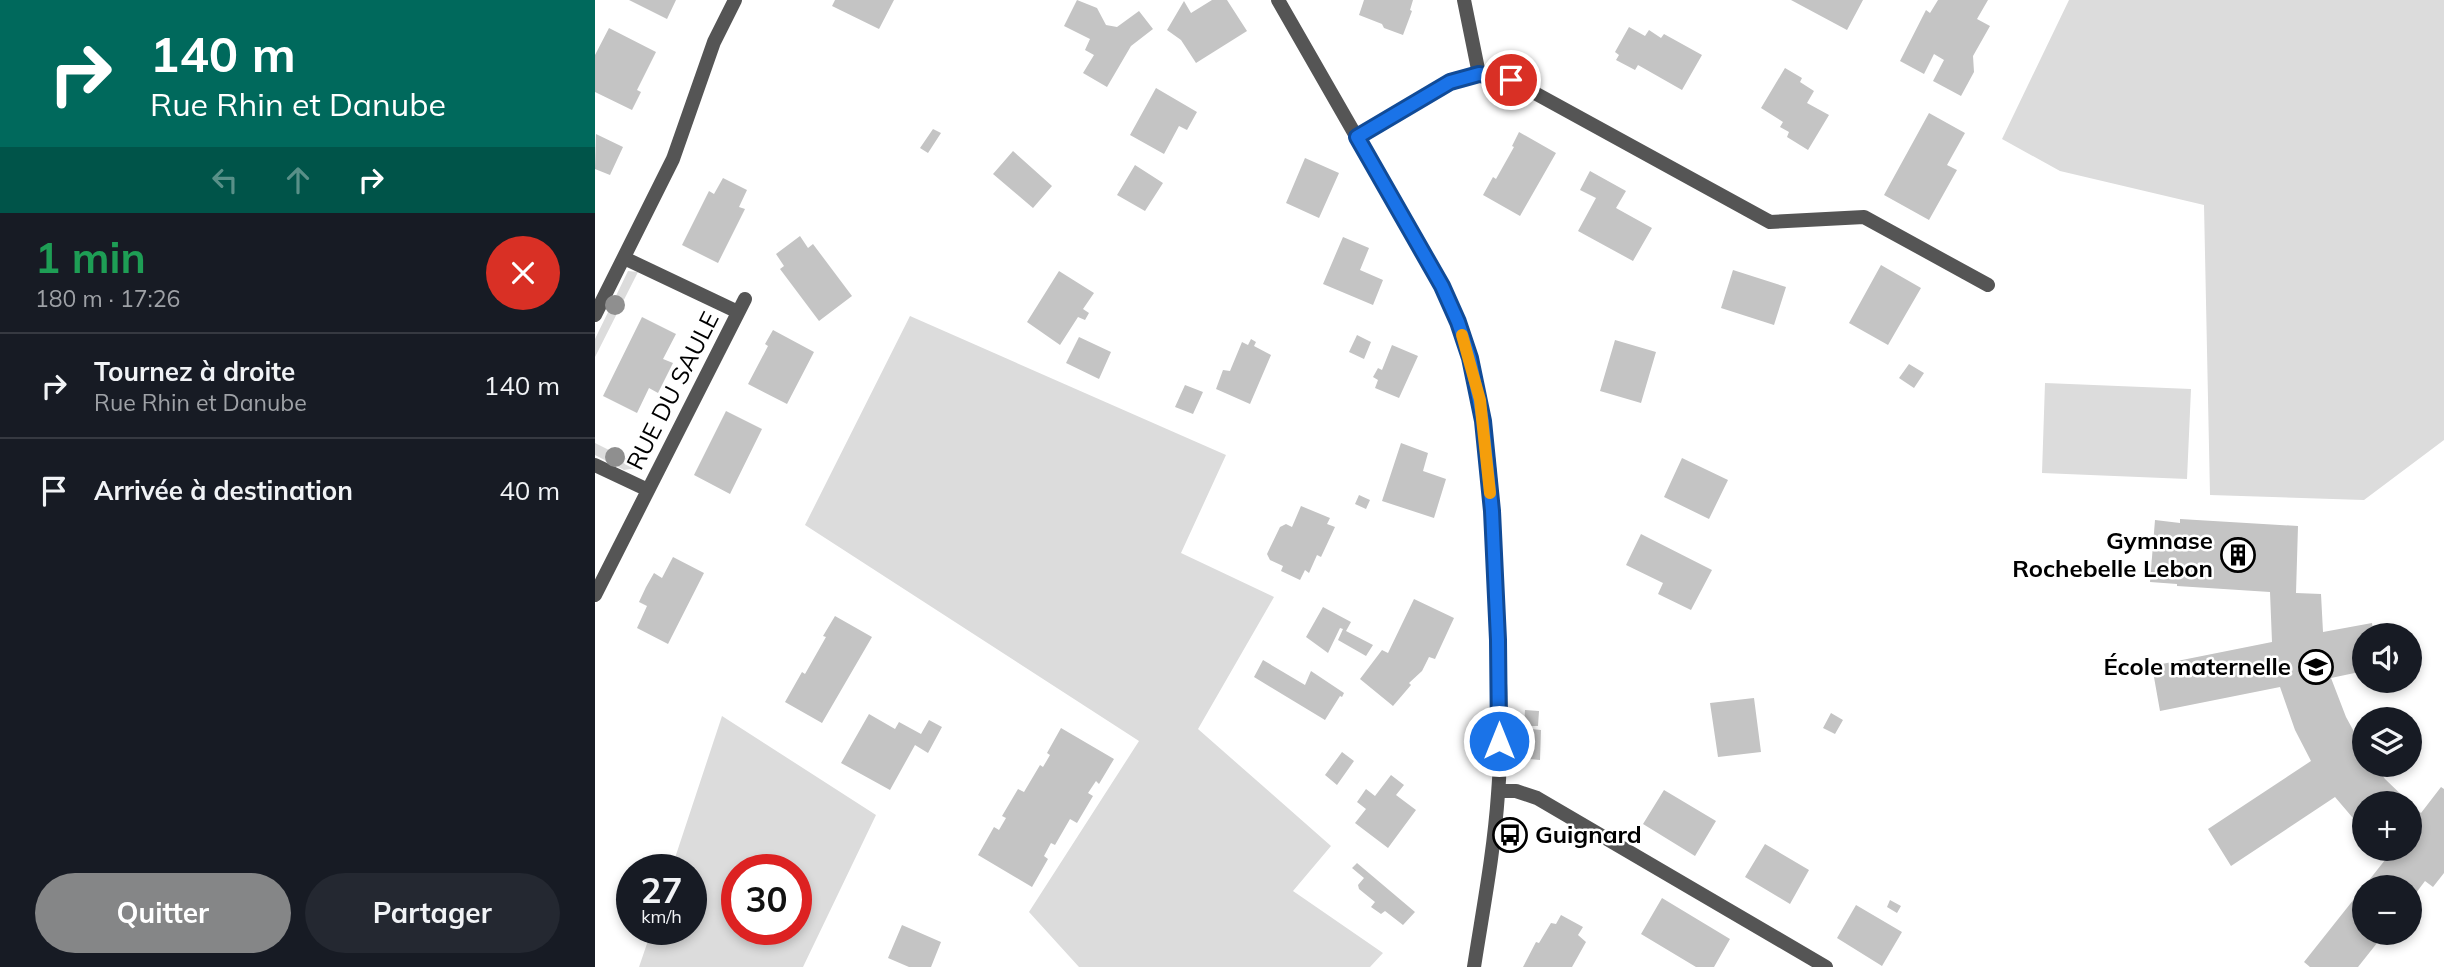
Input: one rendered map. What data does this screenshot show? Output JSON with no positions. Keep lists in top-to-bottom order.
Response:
{
  "streets": {
    "street": ["RUE DU SAULE"]
  },
  "places": {
    "building": ["Gymnase Rochebelle Lebon"],
    "school or university": ["École maternelle"],
    "bus stop": ["Guignard"]
  },
  "page": {
    "turn": ["140 m", "Rue Rhin et Danube"],
    "heading": ["1 min", "180 m · 17:26"],
    "list": [
      {
        "name": "Tournez à droite",
        "note": "Rue Rhin et Danube",
        "value": "140 m"
      },
      {
        "name": "Arrivée à destination",
        "value": "40 m"
      }
    ],
    "map_buttons": ["+", "−"],
    "speed": "27 km/h",
    "limit": "30",
    "buttons": ["Quitter", "Partager"]
  }
}
